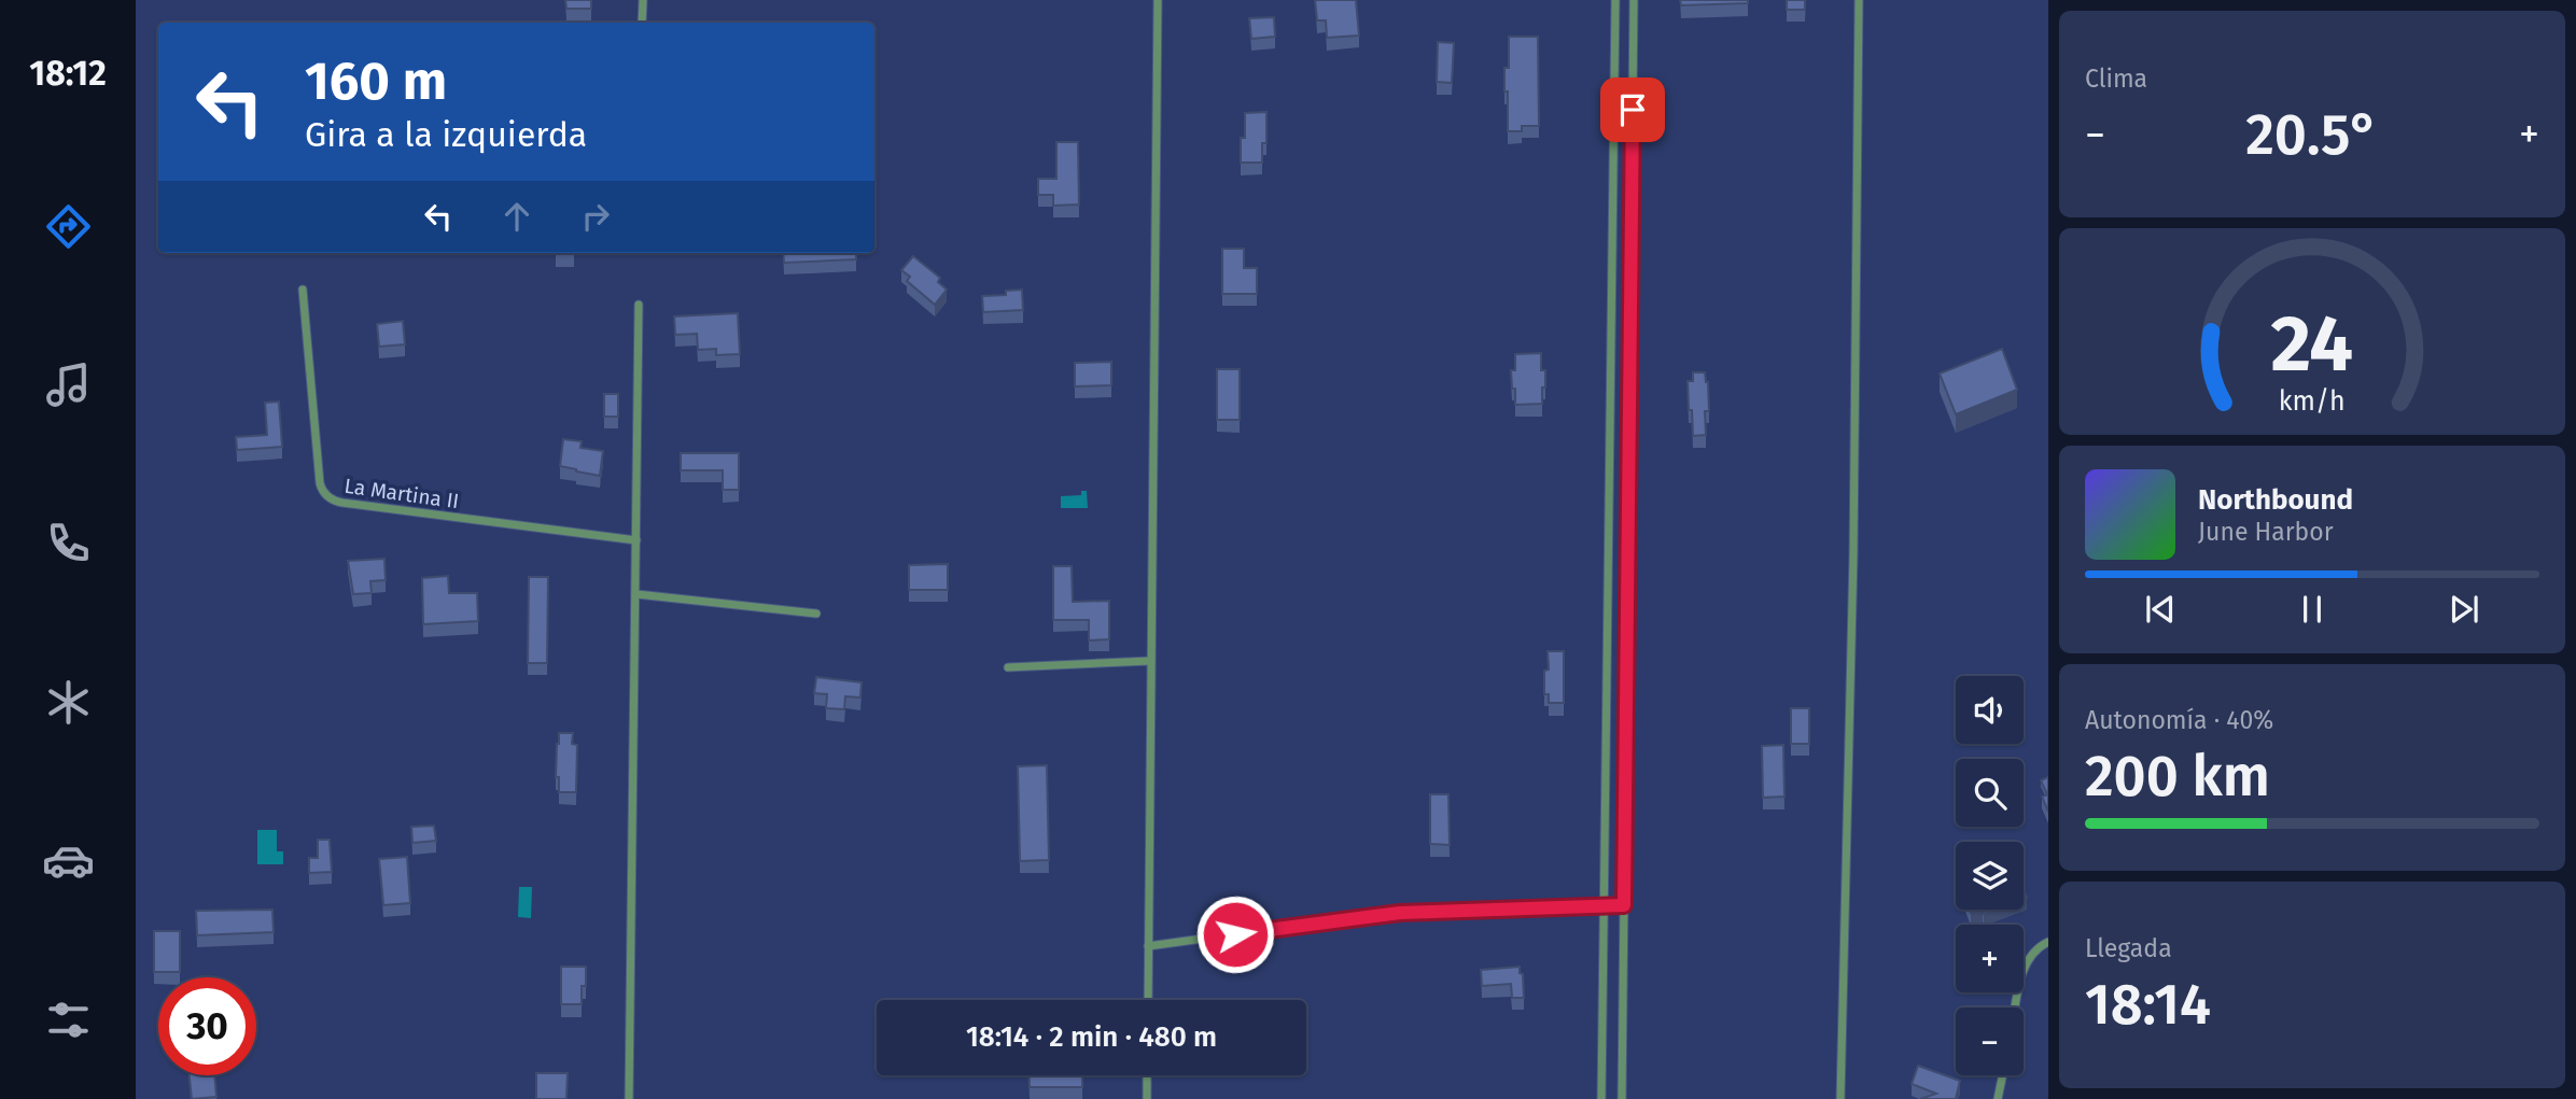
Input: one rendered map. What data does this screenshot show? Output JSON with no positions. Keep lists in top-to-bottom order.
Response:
{
  "streets": {
    "street": ["La Martina II"]
  },
  "page": {
    "tabs": "18:12",
    "tile": [
      "Clima",
      ["Autonomía · 40%", "200 km"],
      ["Llegada", "18:14"]
    ],
    "turn": ["160 m", "Gira a la izquierda"],
    "heat": ["−", "20.5°", "+"],
    "song": ["Northbound", "June Harbor"],
    "map_buttons": ["+", "−"],
    "limit": "30",
    "trip": "18:14 · 2 min · 480 m",
    "gauge": ["24", "km/h"]
  }
}
